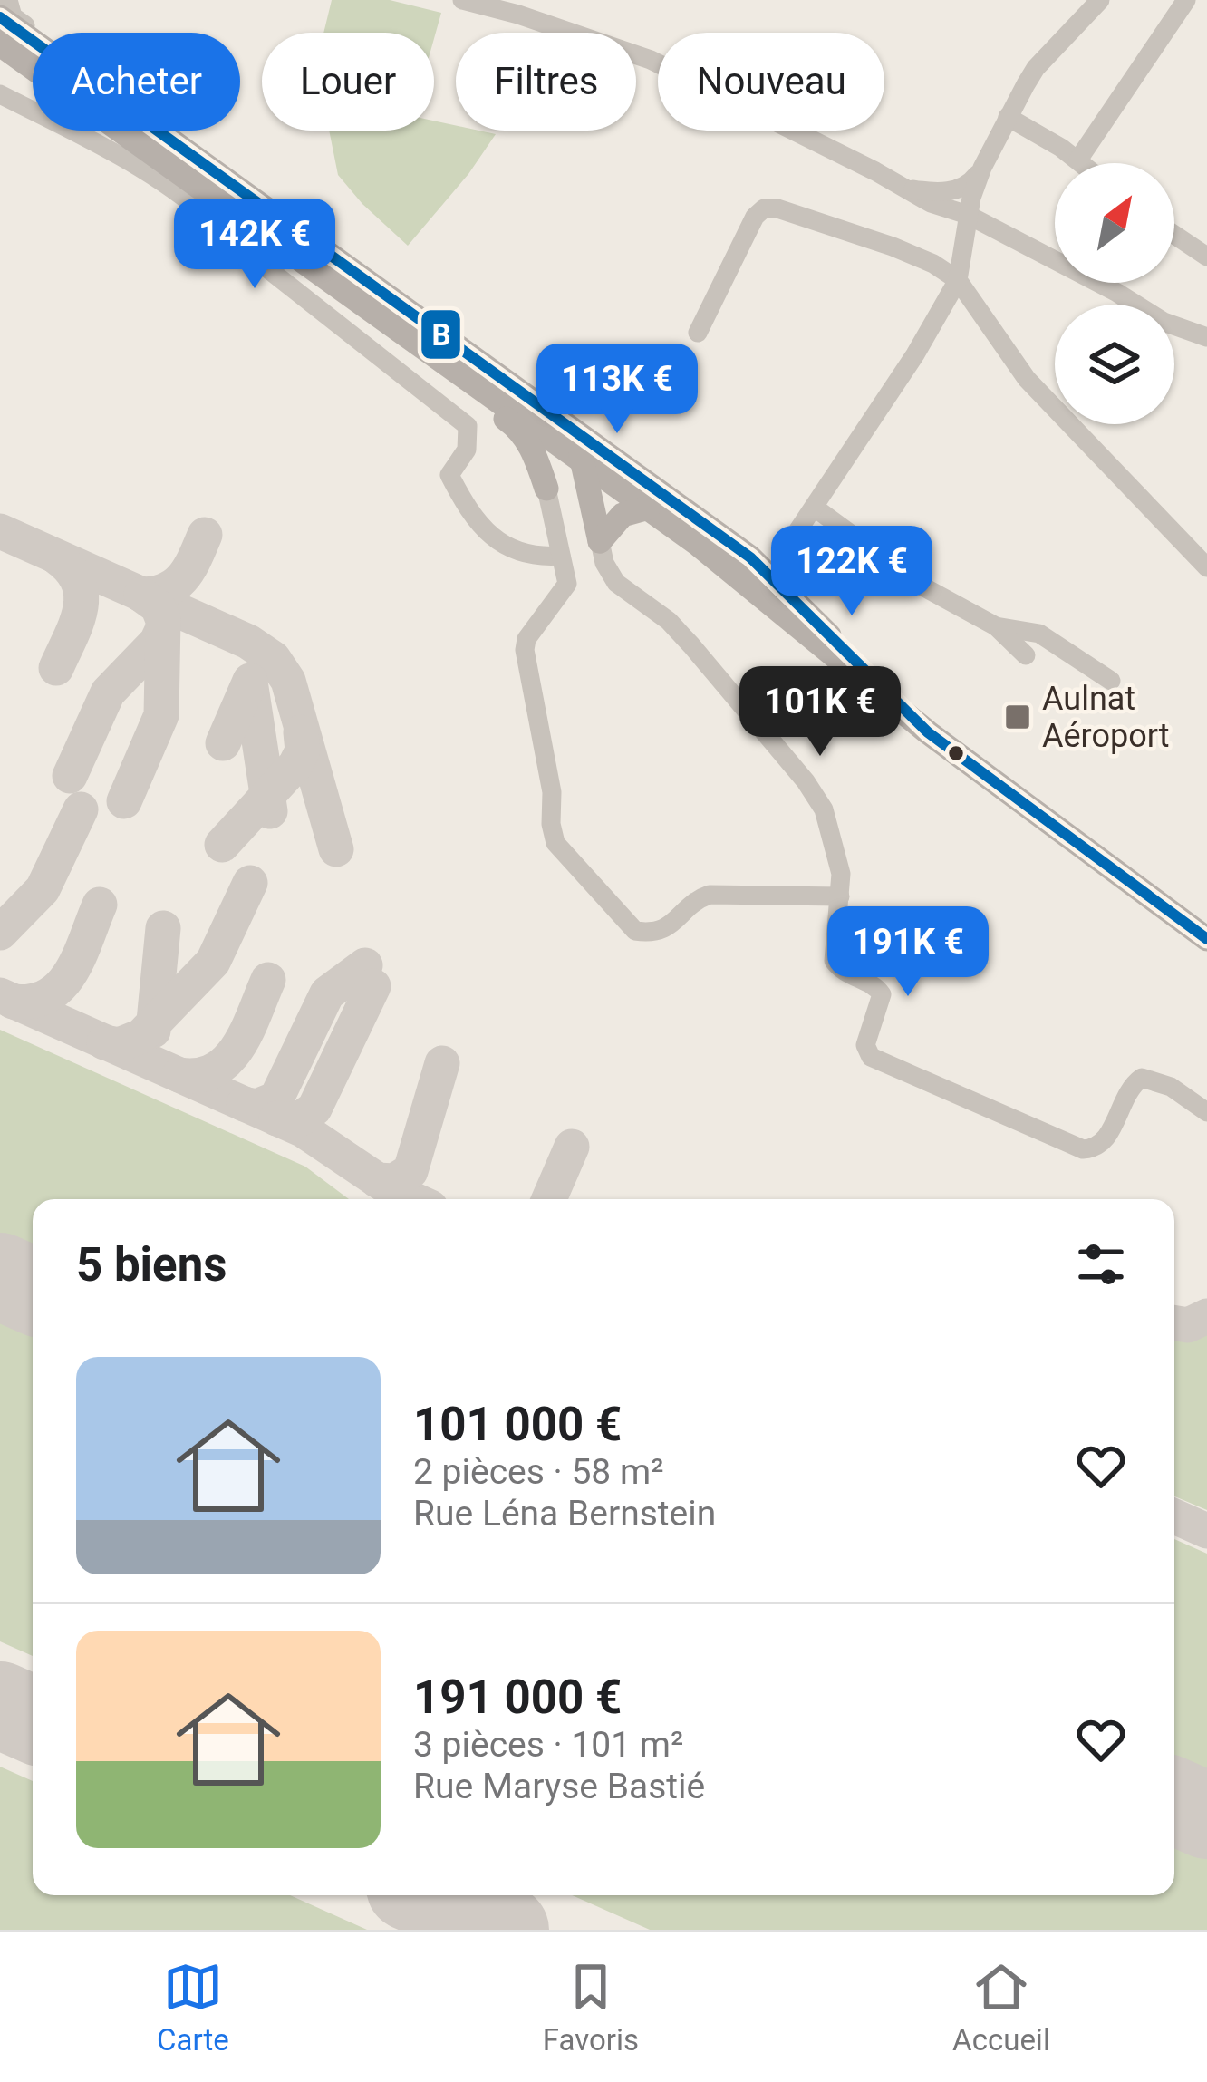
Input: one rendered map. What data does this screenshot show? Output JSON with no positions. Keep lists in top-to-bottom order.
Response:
{
  "places": {
    "transit": ["Aulnat Aéroport"]
  },
  "lines": ["transit line B"],
  "north": "top right",
  "page": {
    "chip": [
      "Acheter",
      "Louer",
      "Filtres",
      "Nouveau"
    ],
    "price": [
      "142K €",
      "113K €",
      "122K €",
      "101K €",
      "191K €"
    ],
    "heading": "5 biens",
    "list": [
      {
        "name": "101 000 €",
        "note": "2 pièces · 58 m² · Rue Léna Bernstein"
      },
      {
        "name": "191 000 €",
        "note": "3 pièces · 101 m² · Rue Maryse Bastié"
      }
    ],
    "tabs": ["Carte", "Favoris", "Accueil"]
  }
}
